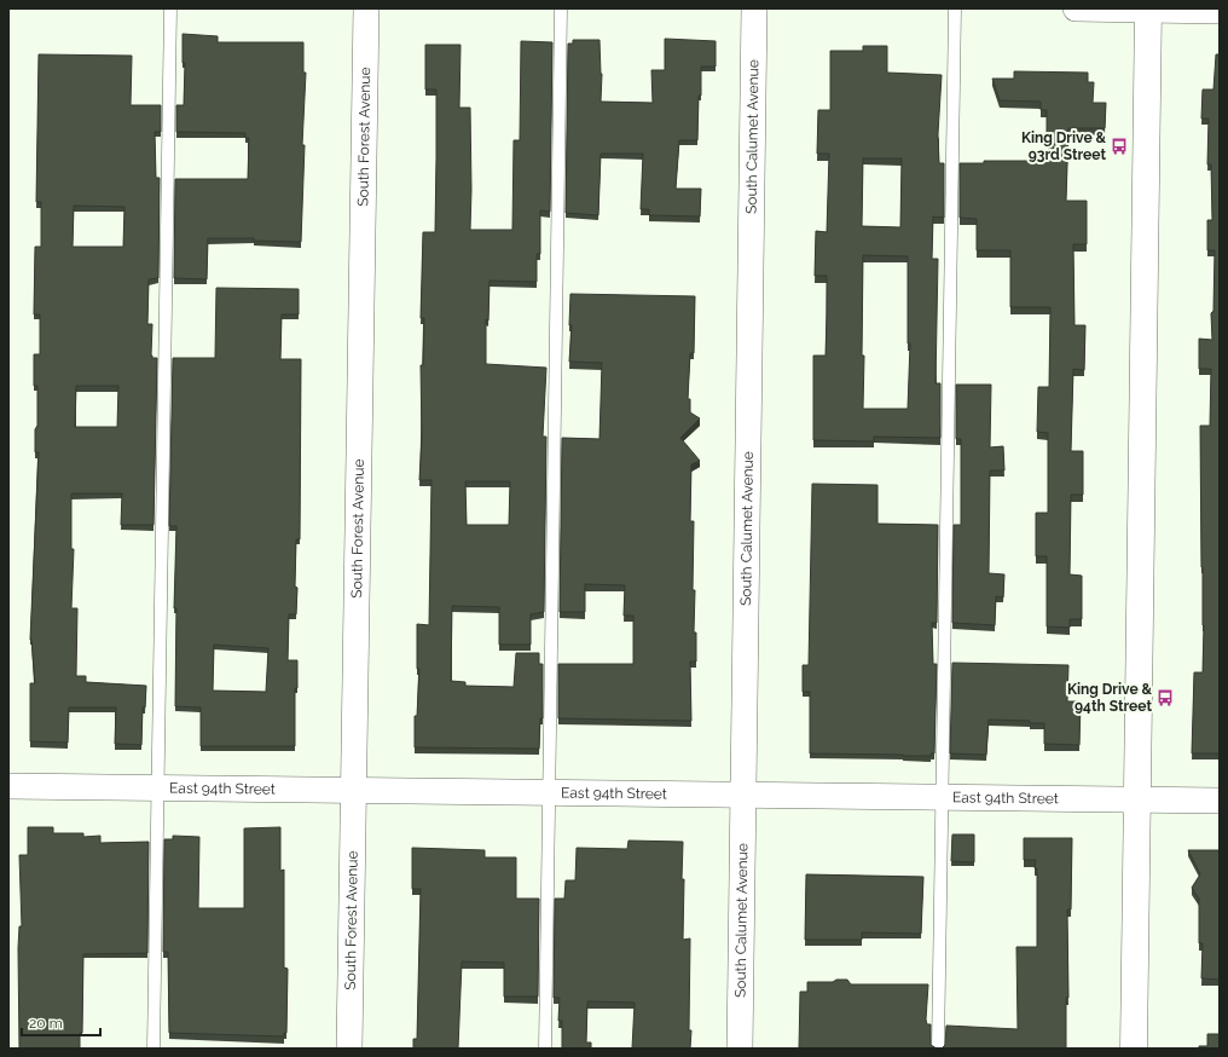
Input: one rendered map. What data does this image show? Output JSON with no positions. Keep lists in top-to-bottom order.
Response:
{
  "streets": {
    "street": ["South Forest Avenue", "South Calumet Avenue", "East 94th Street"]
  },
  "crossings": [
    ["South Forest Avenue", "East 94th Street"],
    ["South Calumet Avenue", "East 94th Street"]
  ],
  "places": {
    "bus stop": ["King Drive & 93rd Street", "King Drive & 94th Street"]
  },
  "scale_bar": "20 m"
}
